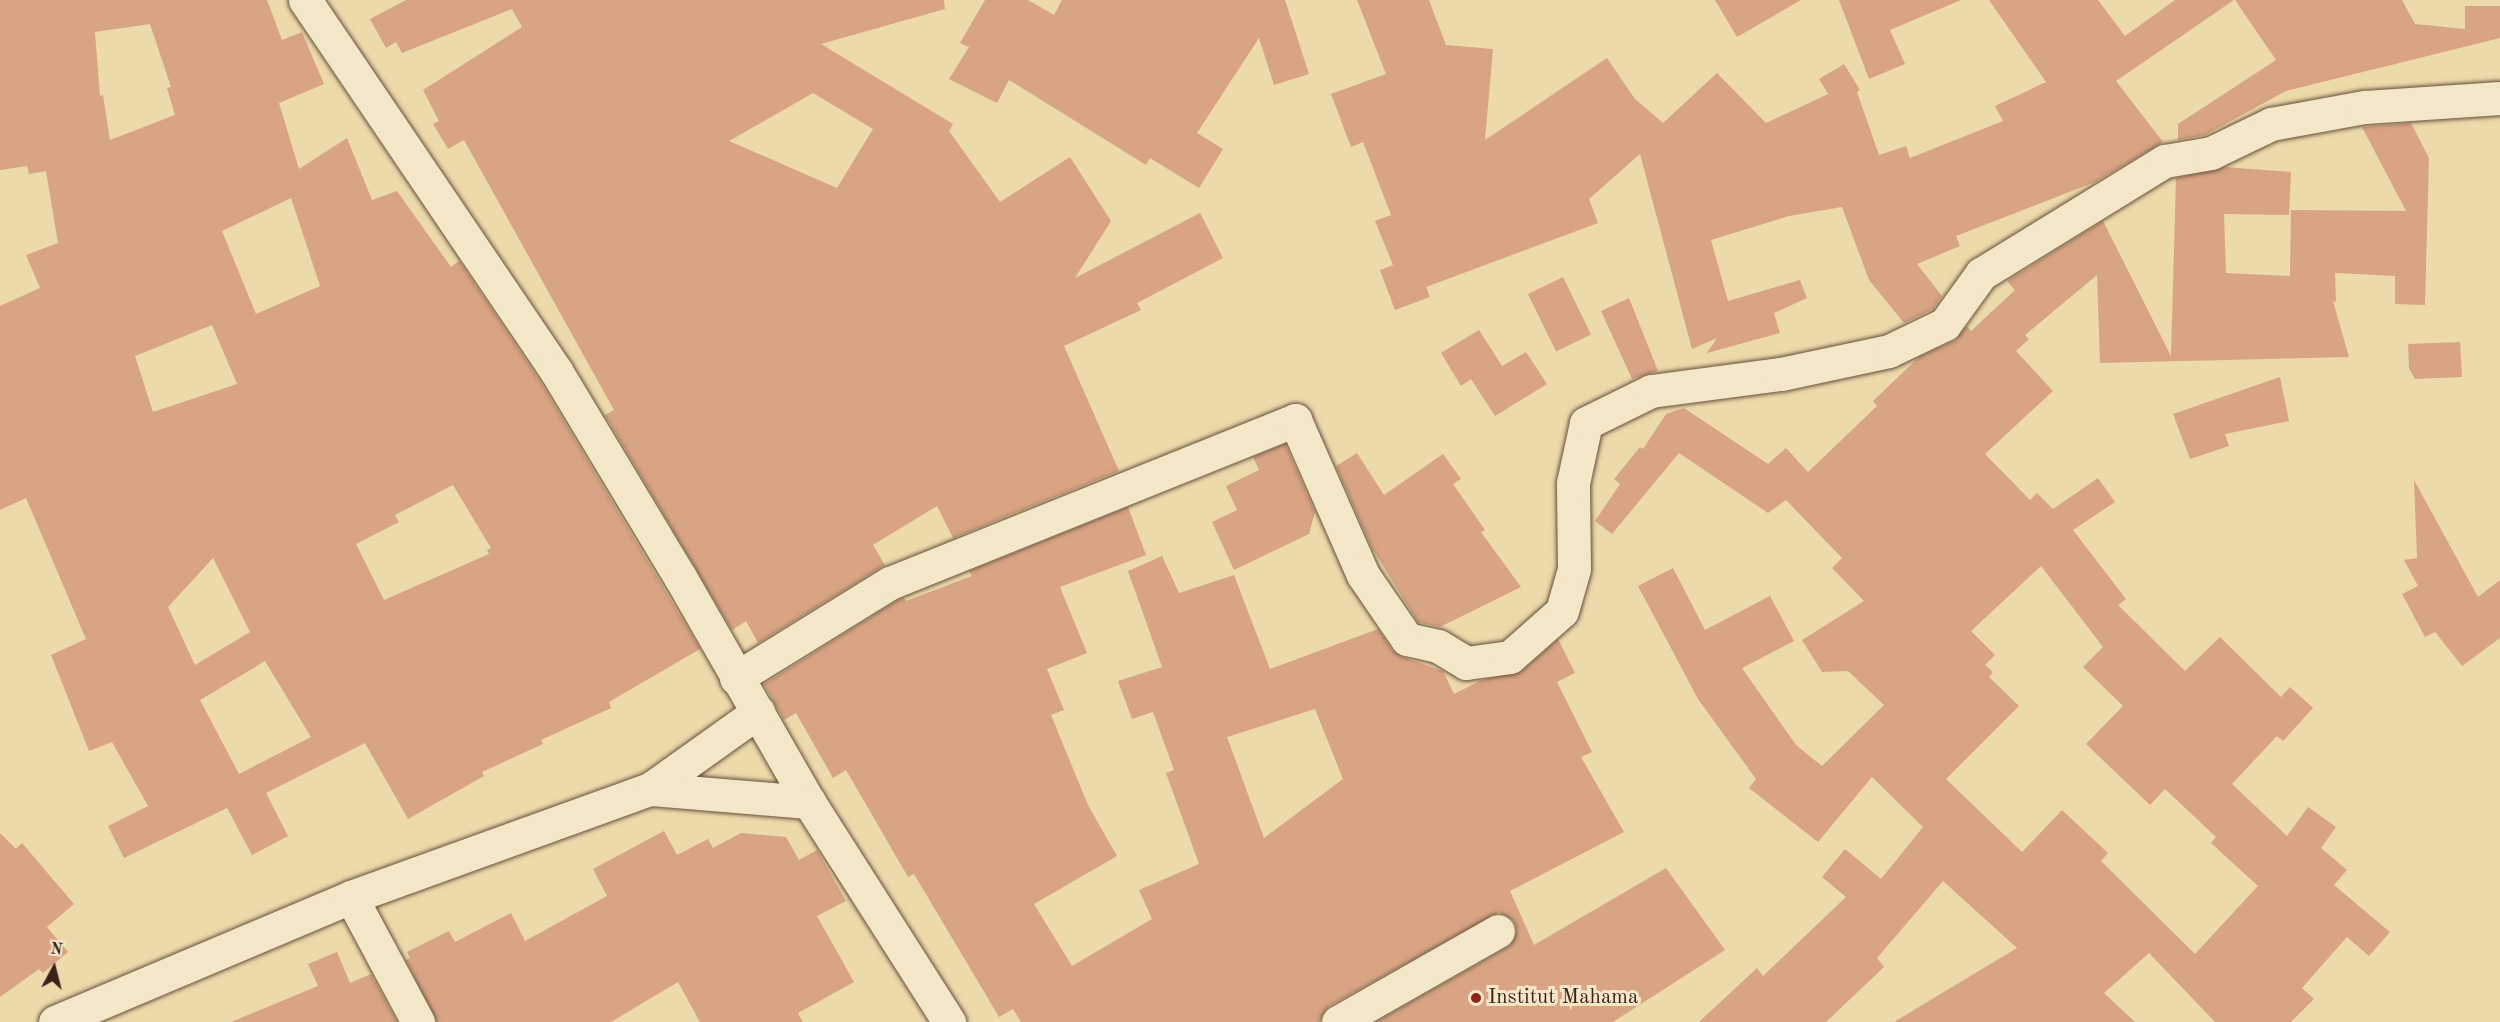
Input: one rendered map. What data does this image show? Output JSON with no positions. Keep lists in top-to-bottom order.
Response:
{
  "places": ["Institut Mahama"],
  "north": "top"
}
